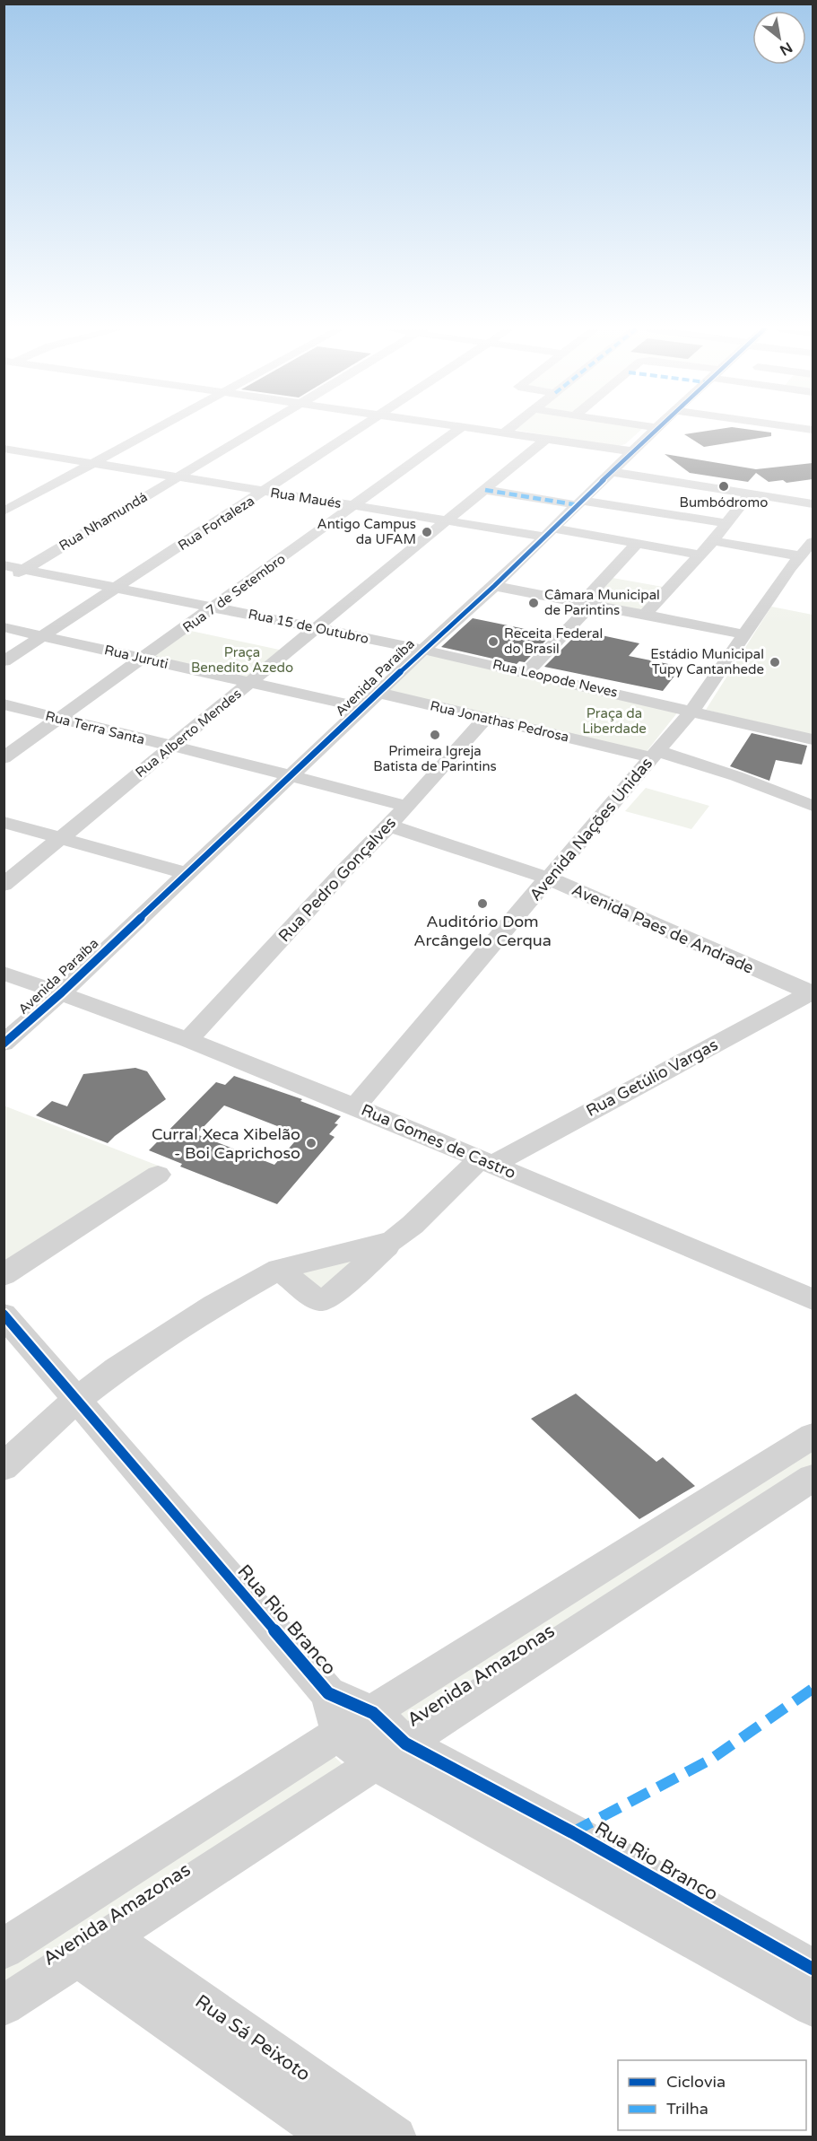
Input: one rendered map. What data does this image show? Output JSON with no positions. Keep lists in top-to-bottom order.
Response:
{
  "streets": {
    "street": [
      "Rua Maués",
      "Rua Nhamundá",
      "Rua Fortaleza",
      "Rua 7 de Setembro",
      "Rua 15 de Outubro",
      "Rua Juruti",
      "Avenida Paraíba",
      "Rua Leopode Neves",
      "Rua Jonathas Pedrosa",
      "Rua Terra Santa",
      "Rua Alberto Mendes",
      "Avenida Nações Unidas",
      "Rua Pedro Gonçalves",
      "Avenida Paes de Andrade",
      "Rua Getúlio Vargas",
      "Rua Gomes de Castro",
      "Rua Rio Branco",
      "Avenida Amazonas",
      "Rua Sá Peixoto"
    ]
  },
  "crossings": [
    ["Rua Maués", "Rua Nhamundá"],
    ["Rua Maués", "Rua Fortaleza"],
    ["Rua Maués", "Rua 7 de Setembro"],
    ["Rua Maués", "Avenida Paraíba"],
    ["Rua Maués", "Rua Alberto Mendes"],
    ["Rua Nhamundá", "Rua 15 de Outubro"],
    ["Rua Fortaleza", "Rua 15 de Outubro"],
    ["Rua Fortaleza", "Rua Juruti"],
    ["Rua 7 de Setembro", "Rua 15 de Outubro"],
    ["Rua 7 de Setembro", "Rua Juruti"],
    ["Rua 7 de Setembro", "Rua Terra Santa"],
    ["Rua 15 de Outubro", "Avenida Paraíba"],
    ["Rua 15 de Outubro", "Rua Leopode Neves"],
    ["Rua 15 de Outubro", "Rua Alberto Mendes"],
    ["Rua Juruti", "Avenida Paraíba"],
    ["Rua Juruti", "Rua Alberto Mendes"],
    ["Avenida Paraíba", "Rua Leopode Neves"],
    ["Avenida Paraíba", "Rua Jonathas Pedrosa"],
    ["Avenida Paraíba", "Rua Terra Santa"],
    ["Avenida Paraíba", "Rua Gomes de Castro"],
    ["Rua Leopode Neves", "Avenida Nações Unidas"],
    ["Rua Jonathas Pedrosa", "Avenida Nações Unidas"],
    ["Rua Jonathas Pedrosa", "Rua Pedro Gonçalves"],
    ["Rua Terra Santa", "Rua Alberto Mendes"],
    ["Rua Terra Santa", "Rua Pedro Gonçalves"],
    ["Avenida Nações Unidas", "Avenida Paes de Andrade"],
    ["Avenida Nações Unidas", "Rua Gomes de Castro"],
    ["Rua Pedro Gonçalves", "Avenida Paes de Andrade"],
    ["Rua Pedro Gonçalves", "Rua Gomes de Castro"],
    ["Avenida Paes de Andrade", "Rua Getúlio Vargas"],
    ["Rua Getúlio Vargas", "Rua Gomes de Castro"],
    ["Rua Getúlio Vargas", "Rua Rio Branco"],
    ["Rua Rio Branco", "Avenida Amazonas"],
    ["Avenida Amazonas", "Rua Sá Peixoto"]
  ],
  "parks": ["Praça Benedito Azedo", "Praça da Liberdade"],
  "places": [
    "Bumbódromo",
    "Antigo Campus da UFAM",
    "Câmara Municipal de Parintins",
    "Receita Federal do Brasil",
    "Estádio Municipal Tupy Cantanhede",
    "Primeira Igreja Batista de Parintins",
    "Auditório Dom Arcângelo Cerqua",
    "Curral Xeca Xibelão - Boi Caprichoso"
  ],
  "legend": ["Ciclovia", "Trilha"],
  "north": "bottom right"
}
